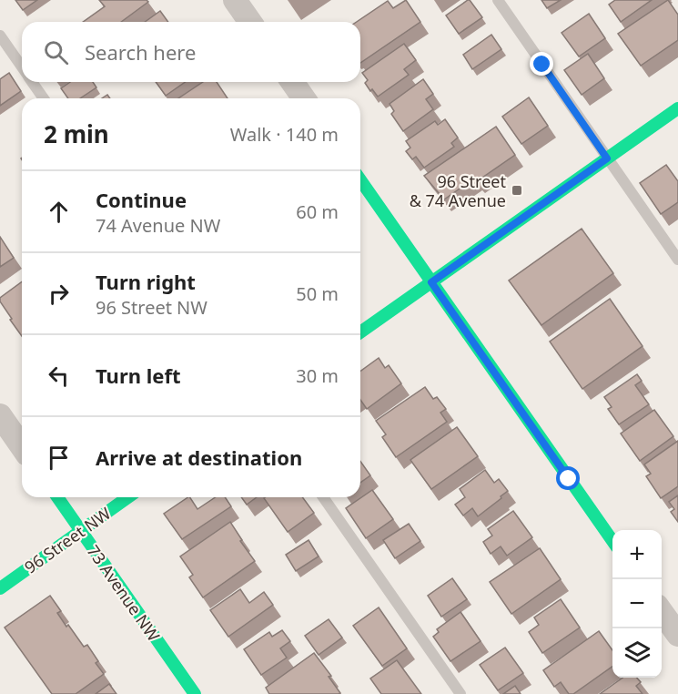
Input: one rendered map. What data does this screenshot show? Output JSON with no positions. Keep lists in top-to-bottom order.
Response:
{
  "streets": {
    "street": ["96 Street NW", "73 Avenue NW"]
  },
  "crossings": [
    ["96 Street NW", "73 Avenue NW"]
  ],
  "places": {
    "transit": ["96 Street & 74 Avenue"]
  },
  "page": {
    "search": "Search here",
    "heading": ["2 min", "Walk · 140 m"],
    "list": [
      ["Continue", "74 Avenue NW", "60 m"],
      ["Turn right", "96 Street NW", "50 m"],
      ["Turn left", "30 m"],
      "Arrive at destination"
    ],
    "map_buttons": ["+", "−"]
  }
}
